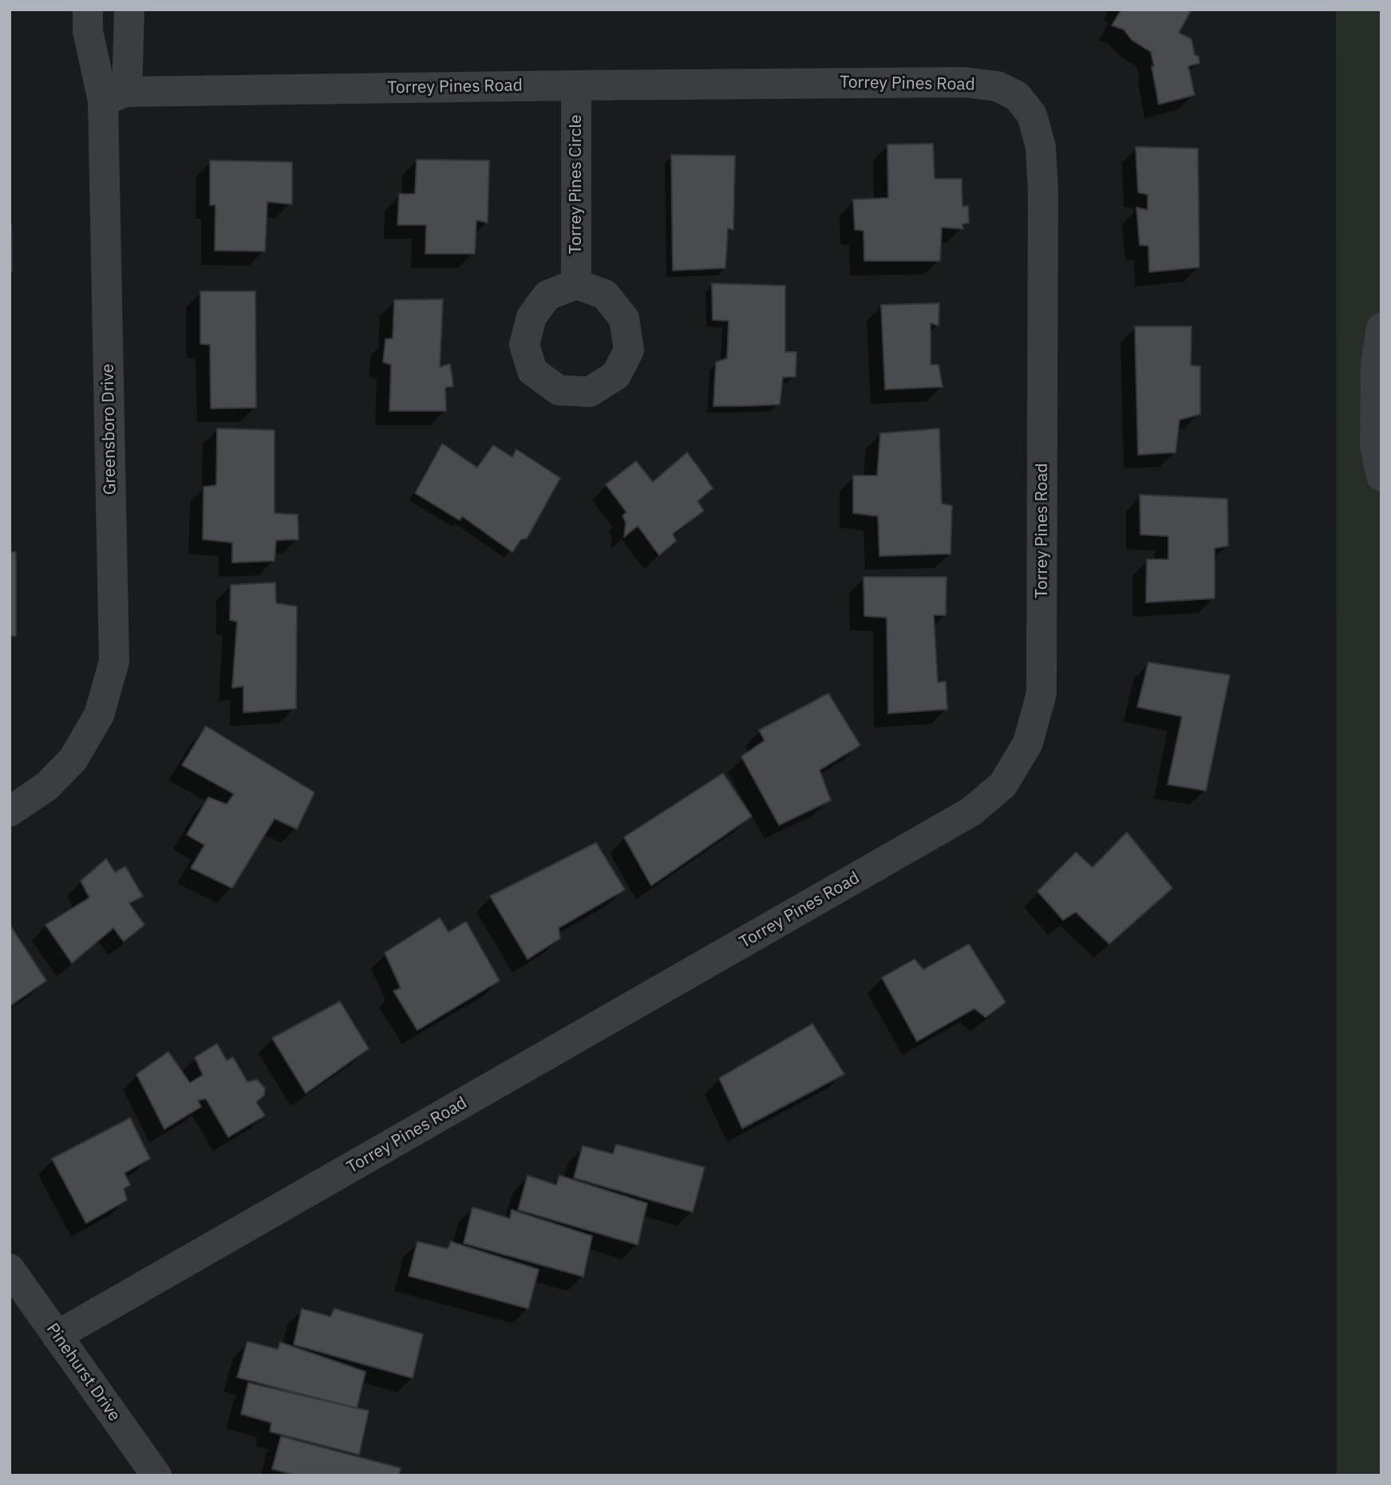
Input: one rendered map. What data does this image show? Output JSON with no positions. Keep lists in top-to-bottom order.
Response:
{
  "streets": {
    "street": [
      "Torrey Pines Road",
      "Torrey Pines Circle",
      "Greensboro Drive",
      "Pinehurst Drive"
    ]
  },
  "crossings": [
    ["Torrey Pines Road", "Torrey Pines Circle"],
    ["Torrey Pines Road", "Greensboro Drive"],
    ["Torrey Pines Road", "Pinehurst Drive"]
  ]
}
